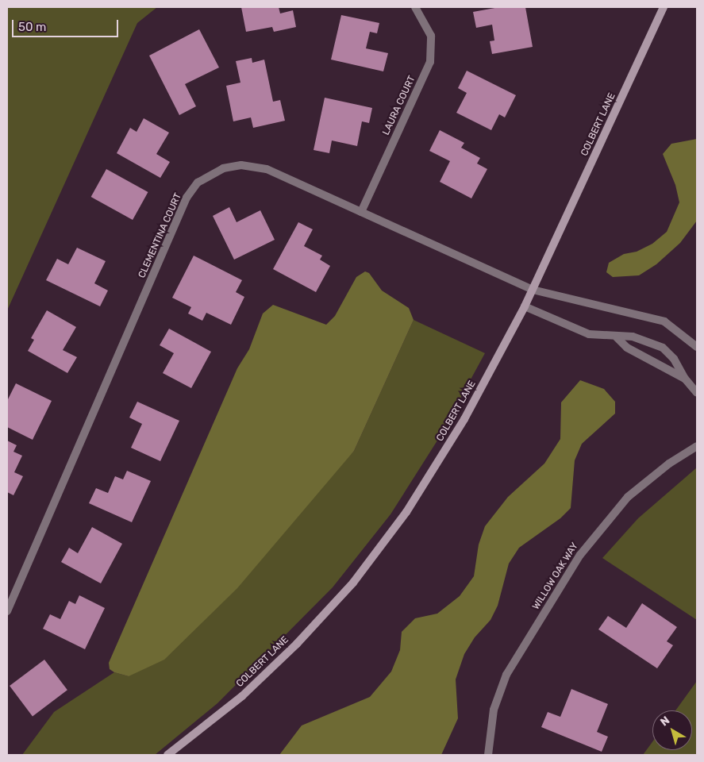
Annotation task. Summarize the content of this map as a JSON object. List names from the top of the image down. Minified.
{"streets":{"street":["LAURA COURT","COLBERT LANE","CLEMENTINA COURT","WILLOW OAK WAY"]},"crossings":[["LAURA COURT","CLEMENTINA COURT"],["COLBERT LANE","CLEMENTINA COURT"]],"scale_bar":"50 m","north":"top left"}
